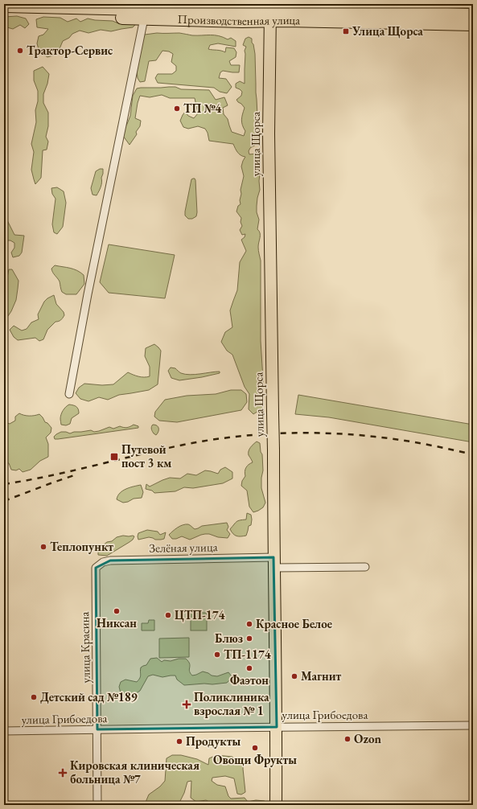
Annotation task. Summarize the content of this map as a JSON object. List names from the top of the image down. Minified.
{"streets":{"highway":["Производственная улица"],"main road":["улица Щорса"],"street":["Зелёная улица","улица Красина","улица Грибоедова"]},"crossings":[["Производственная улица","улица Щорса"],["улица Щорса","Зелёная улица"],["улица Щорса","улица Грибоедова"],["Зелёная улица","улица Красина"],["улица Красина","улица Грибоедова"]],"places":{"transit":["Улица Щорса","Путевой пост 3 км"],"other":["Трактор-Сервис","ТП №4","Теплопункт","Никсан","ЦТП-174","Красное Белое","Блюз","ТП-1174","Фаэтон","Магнит","Детский сад №189","Ozon","Продукты","Овощи Фрукты"],"health":["Поликлиника взрослая № 1","Кировская клиническая больница №7"]}}
